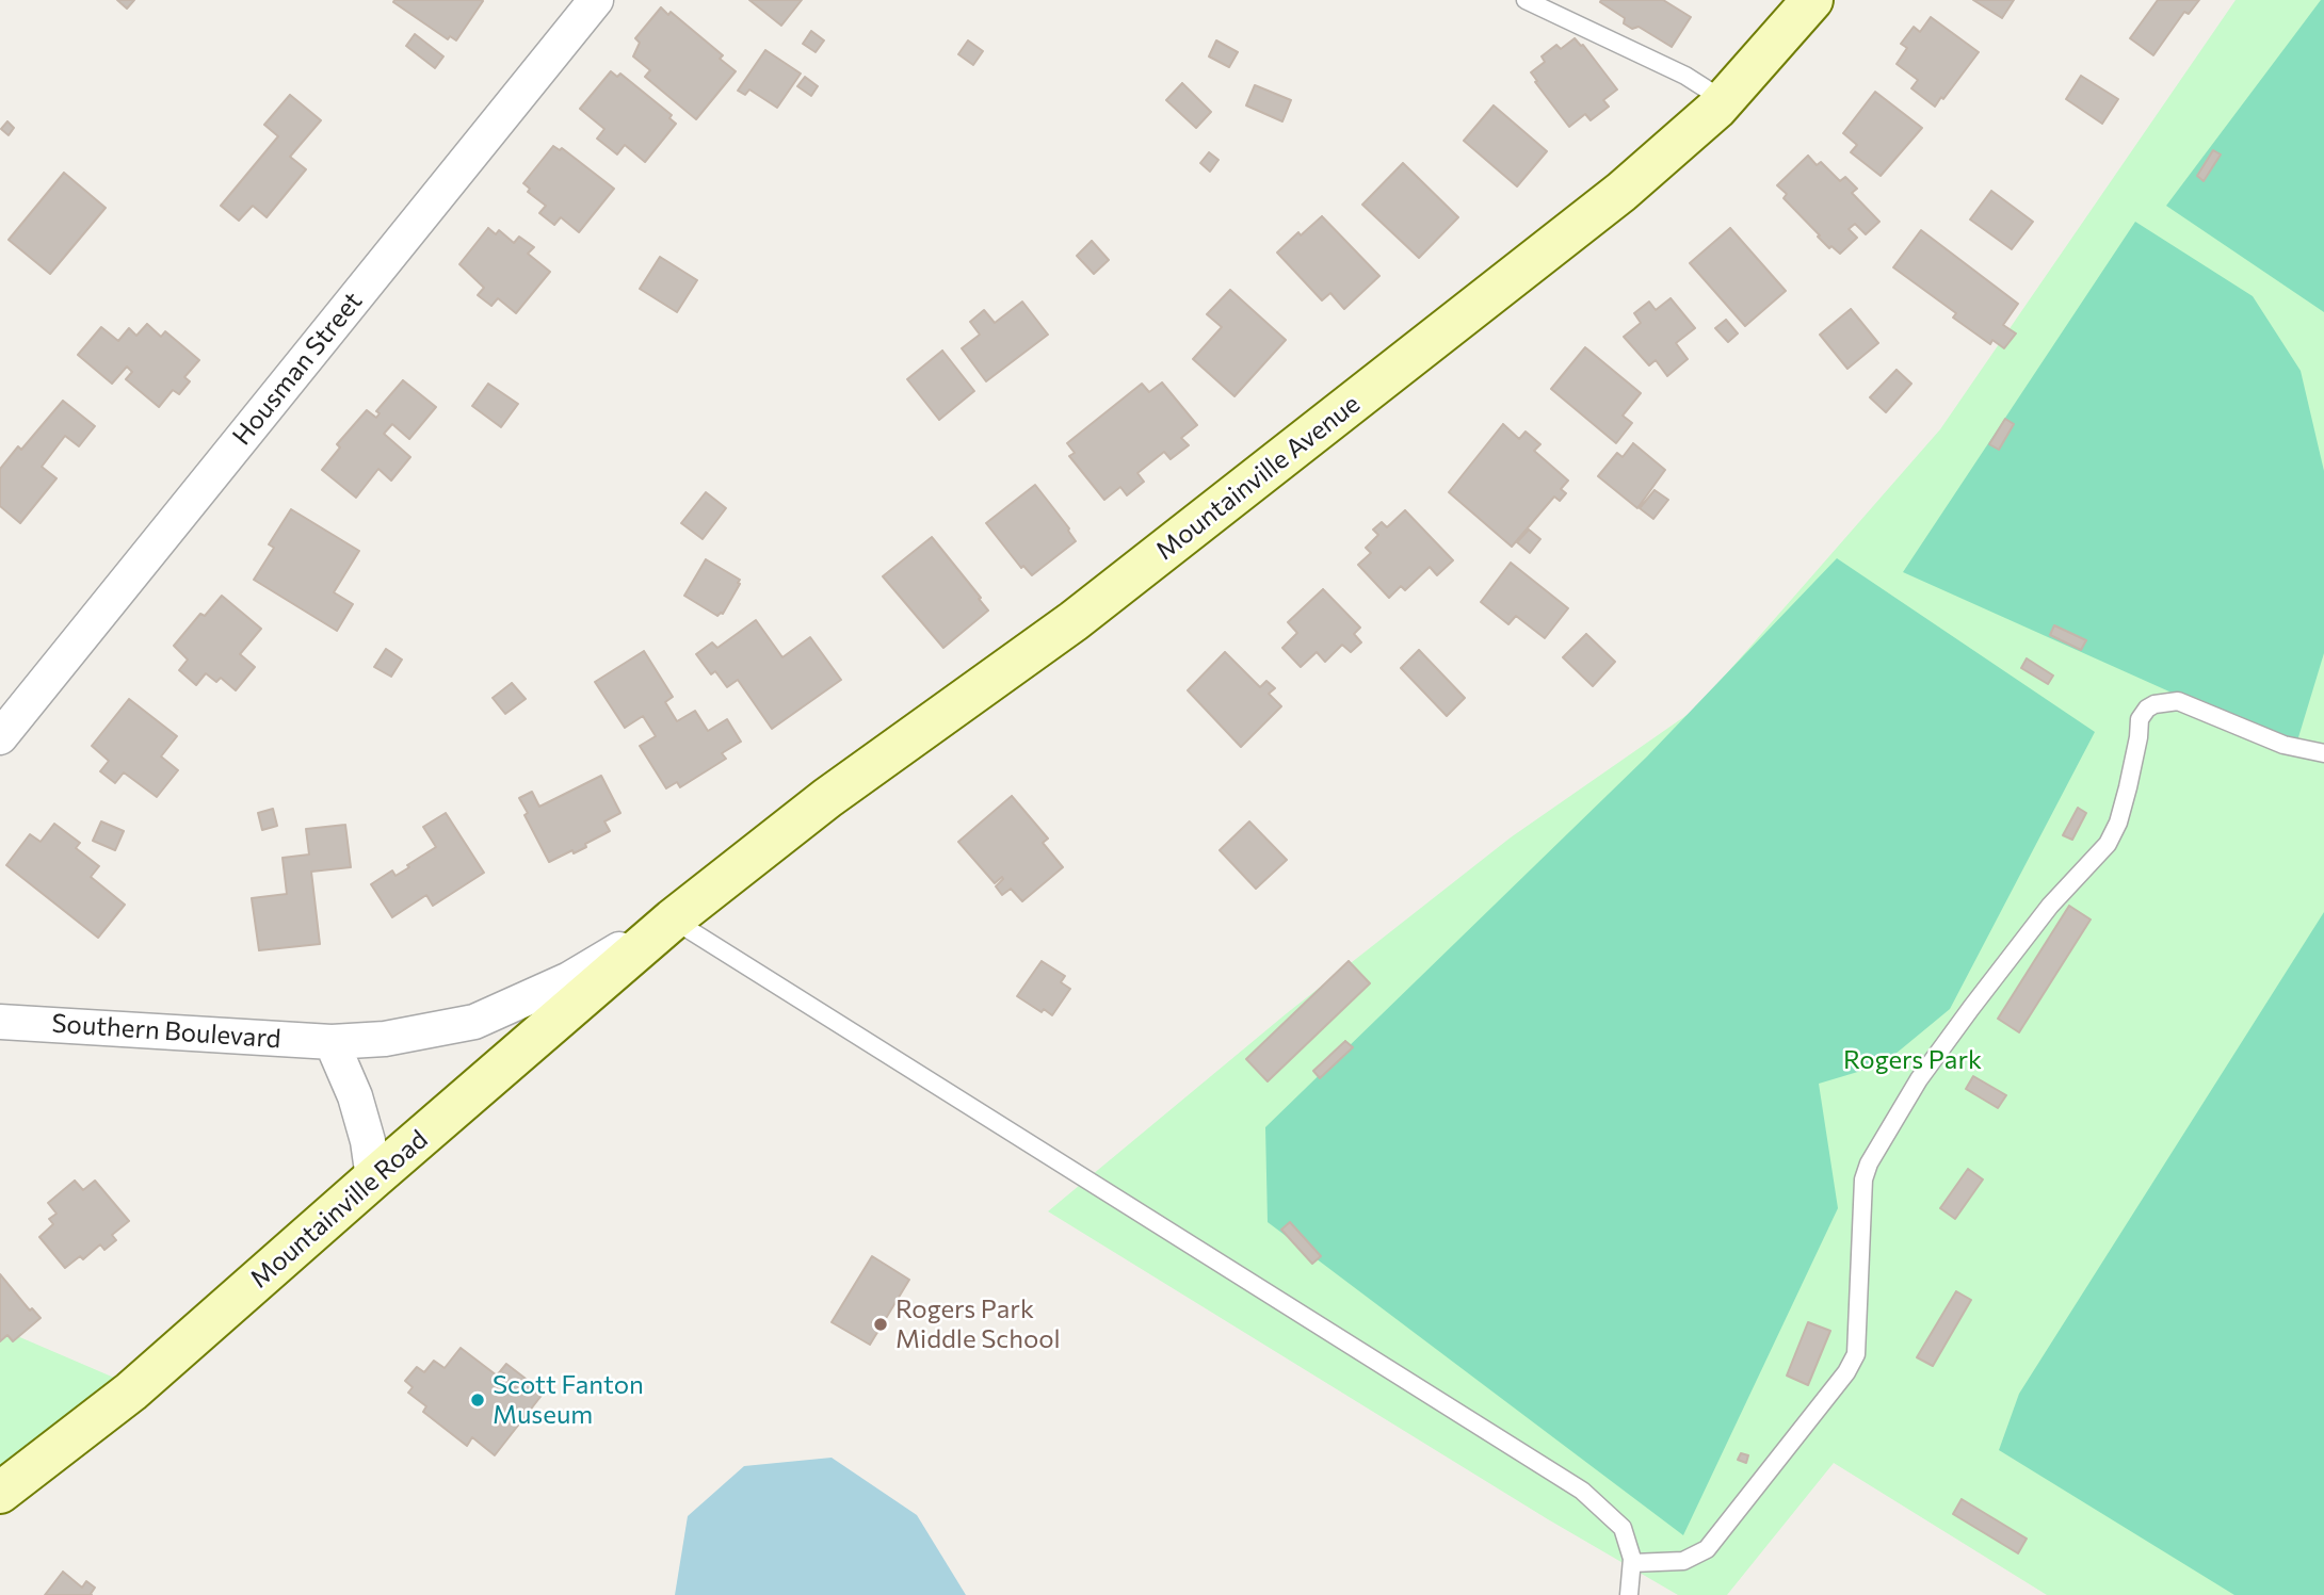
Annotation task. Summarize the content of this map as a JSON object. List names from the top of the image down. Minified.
{"streets":{"street":["Housman Street","Mountainville Avenue","Southern Boulevard","Mountainville Road"]},"crossings":[["Mountainville Avenue","Southern Boulevard"],["Mountainville Avenue","Mountainville Road"],["Southern Boulevard","Mountainville Road"]],"parks":["Rogers Park"],"places":["Rogers Park Middle School","Scott Fanton Museum"]}
